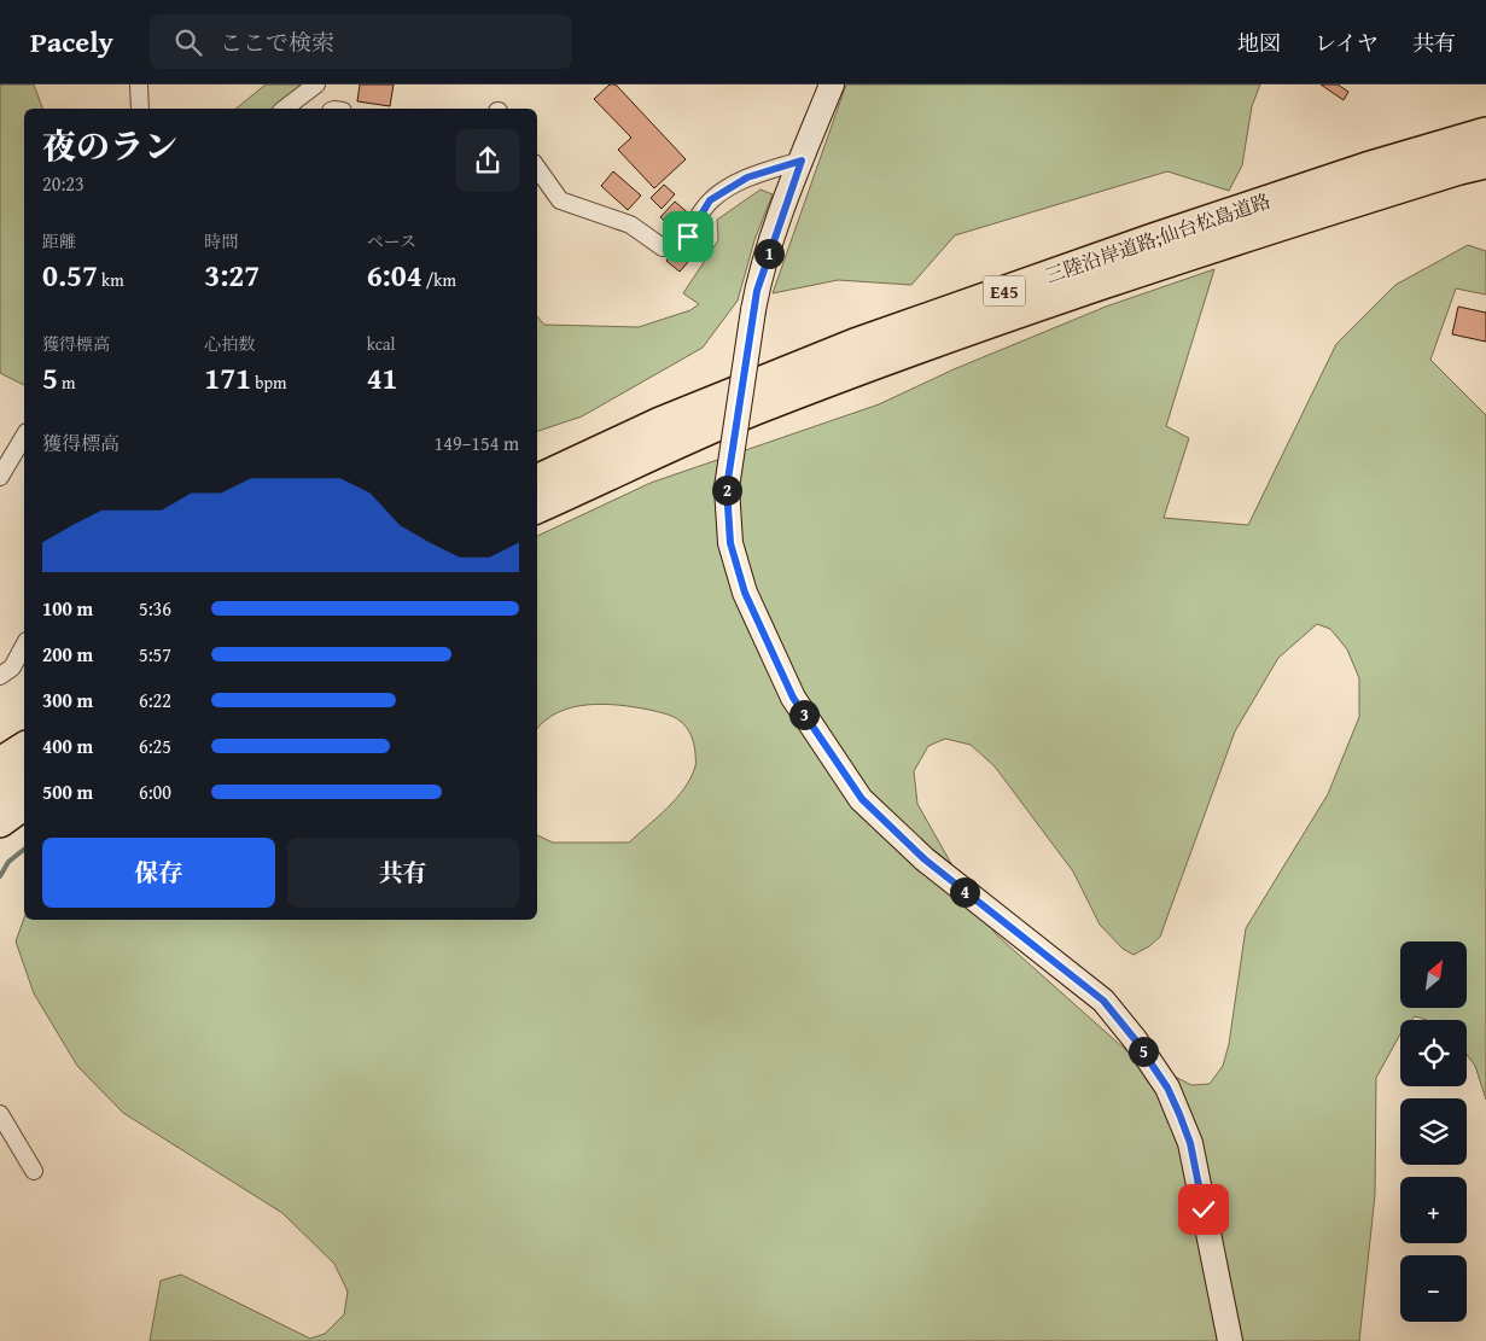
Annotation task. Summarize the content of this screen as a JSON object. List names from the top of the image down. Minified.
{"streets":{"highway":["三陸沿岸道路;仙台松島道路","E45"]},"north":"top right","page":{"header":"Pacely","search":"ここで検索","nav":["地図","レイヤ","共有"],"heading":["夜のラン","20:23"],"stats":[["距離","0.57 km"],["時間","3:27"],["ペース","6:04 /km"],["獲得標高","5 m"],["心拍数","171 bpm"],["kcal","41"]],"pins":["1","2","3","4","5"],"chart":["獲得標高","149–154 m"],"list":[{"name":"100 m","note":"5:36"},{"name":"200 m","note":"5:57"},{"name":"300 m","note":"6:22"},{"name":"400 m","note":"6:25"},{"name":"500 m","note":"6:00"}],"buttons":["保存","共有"],"map_buttons":["+","−"]}}
